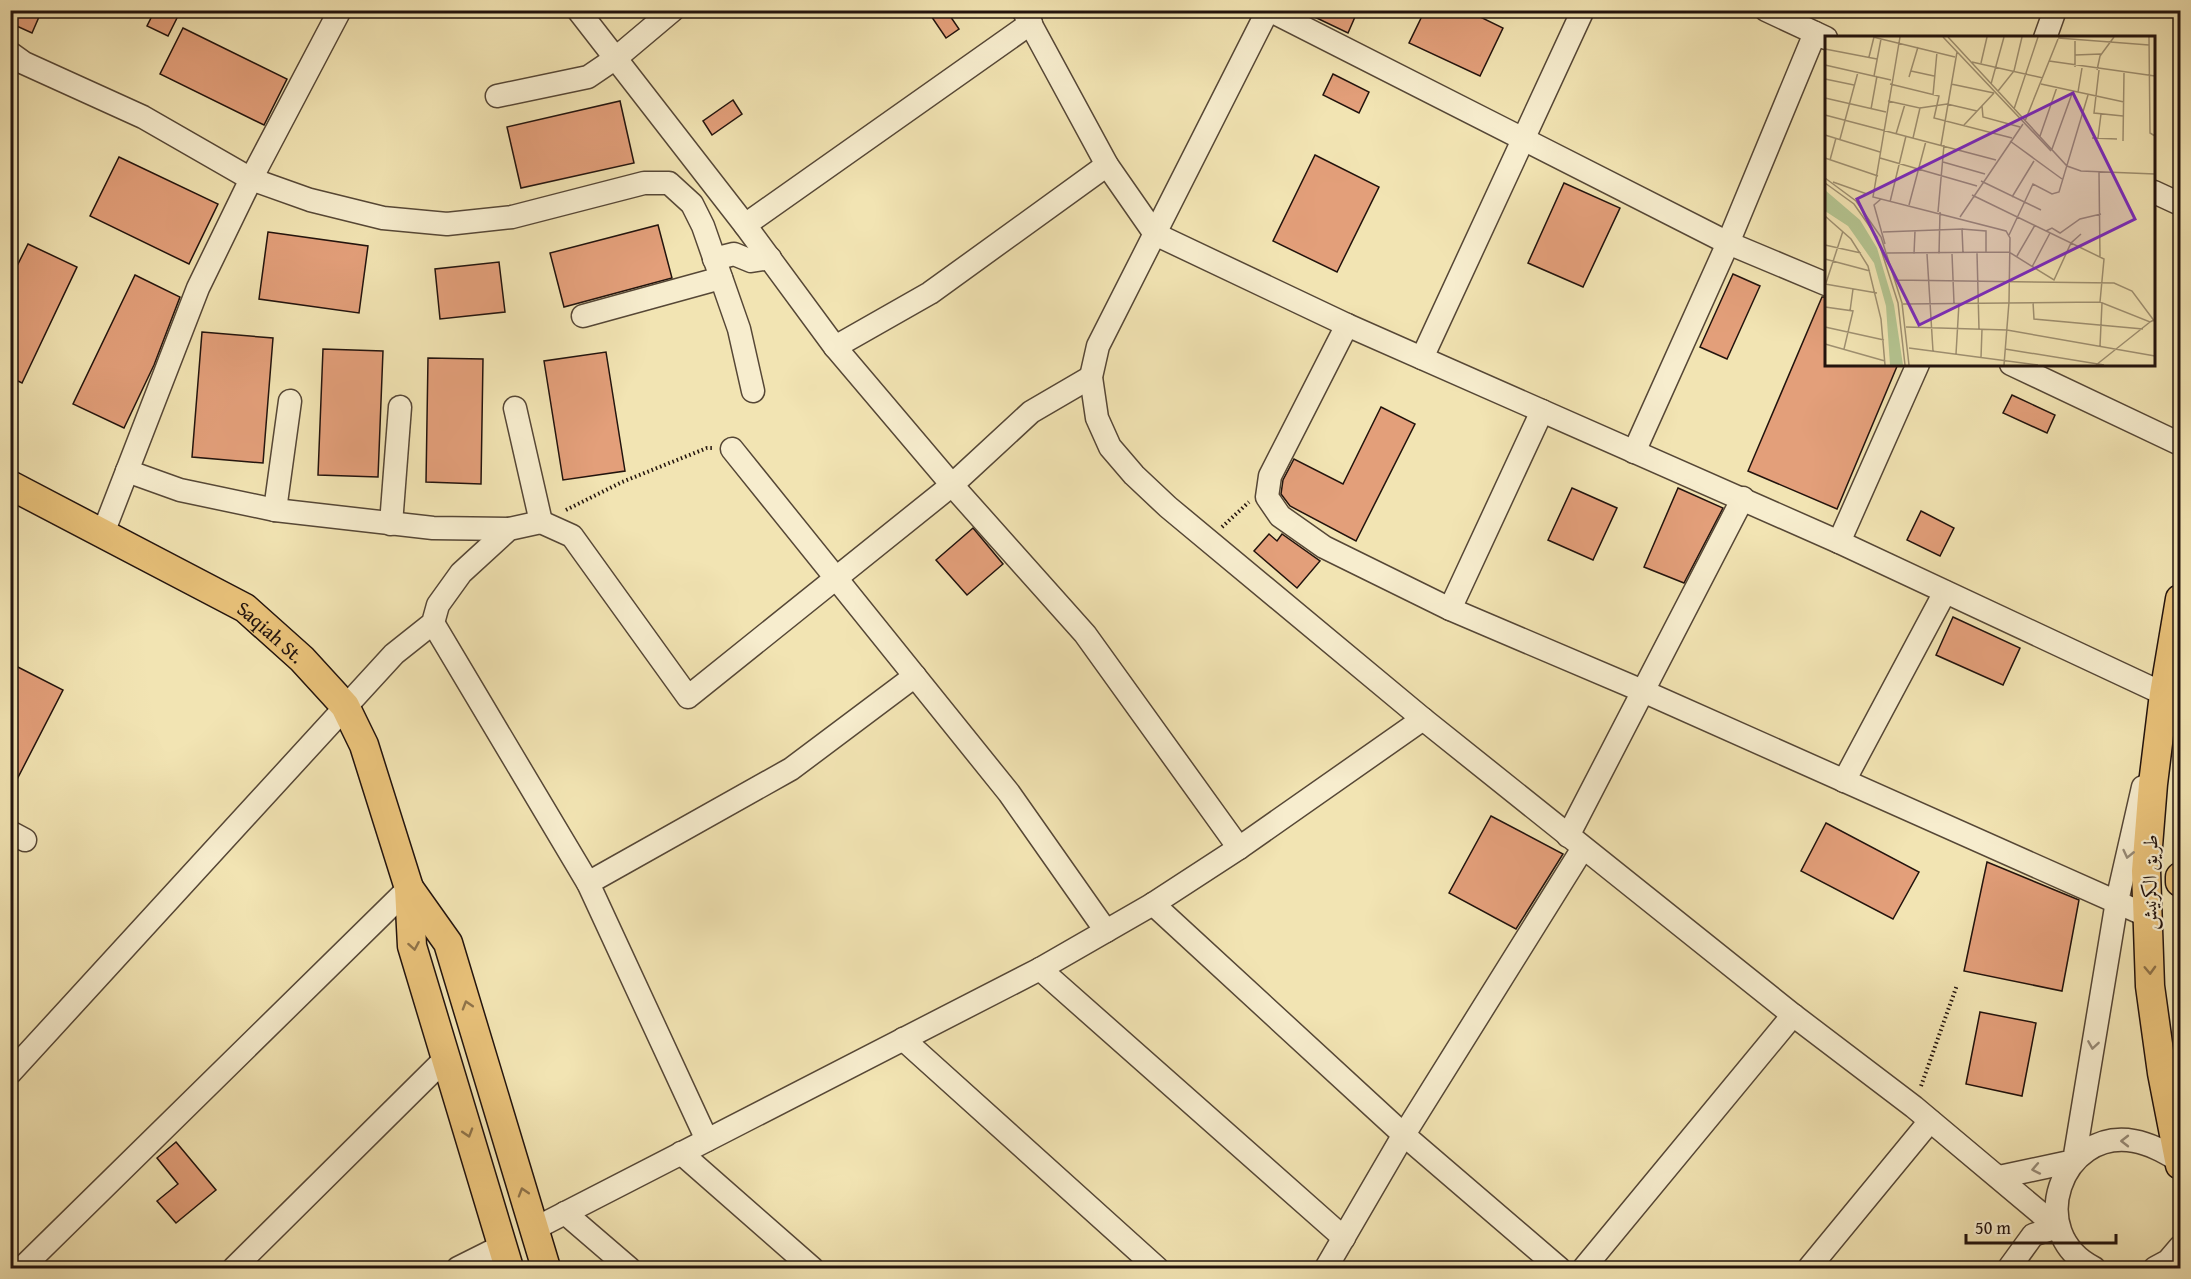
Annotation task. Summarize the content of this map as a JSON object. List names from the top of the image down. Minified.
{"streets":{"main road":["Saqiah St.","طريق الكرنيش"]},"one_way":["طريق الكرنيش"],"scale_bar":"50 m"}
